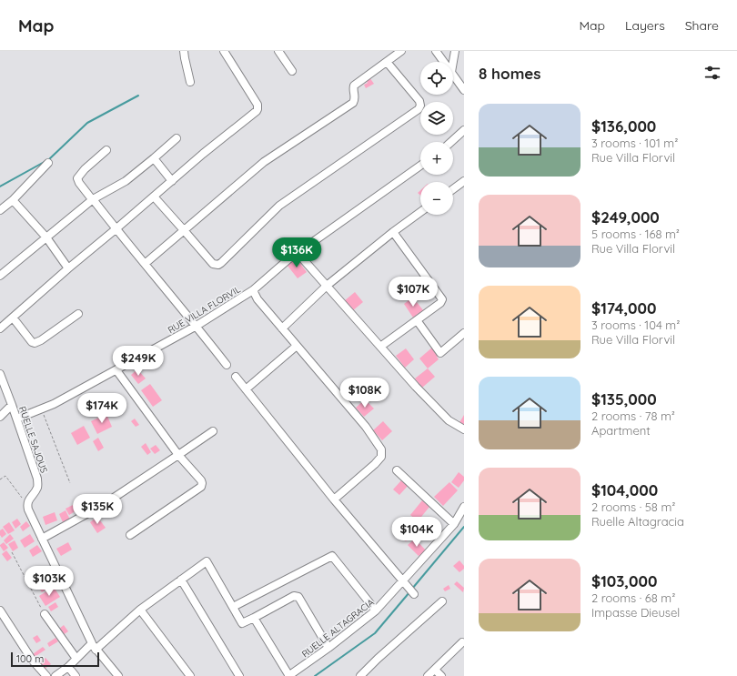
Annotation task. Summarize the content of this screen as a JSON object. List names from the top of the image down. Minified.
{"streets":{"street":["RUE VILLA FLORVIL","RUELLE SAJOUS","RUELLE ALTAGRACIA"]},"crossings":[["RUE VILLA FLORVIL","RUELLE SAJOUS"]],"scale_bar":"100 m","page":{"header":"Map","nav":["Map","Layers","Share"],"heading":"8 homes","map_buttons":["+","−"],"list":[{"name":"$136,000","note":"3 rooms · 101 m² · Rue Villa Florvil"},{"name":"$249,000","note":"5 rooms · 168 m² · Rue Villa Florvil"},{"name":"$174,000","note":"3 rooms · 104 m² · Rue Villa Florvil"},{"name":"$135,000","note":"2 rooms · 78 m² · Apartment"},{"name":"$104,000","note":"2 rooms · 58 m² · Ruelle Altagracia"},{"name":"$103,000","note":"2 rooms · 68 m² · Impasse Dieusel"}],"price":["$136K","$107K","$249K","$108K","$174K","$135K","$104K","$103K"],"scale":"100 m"}}
